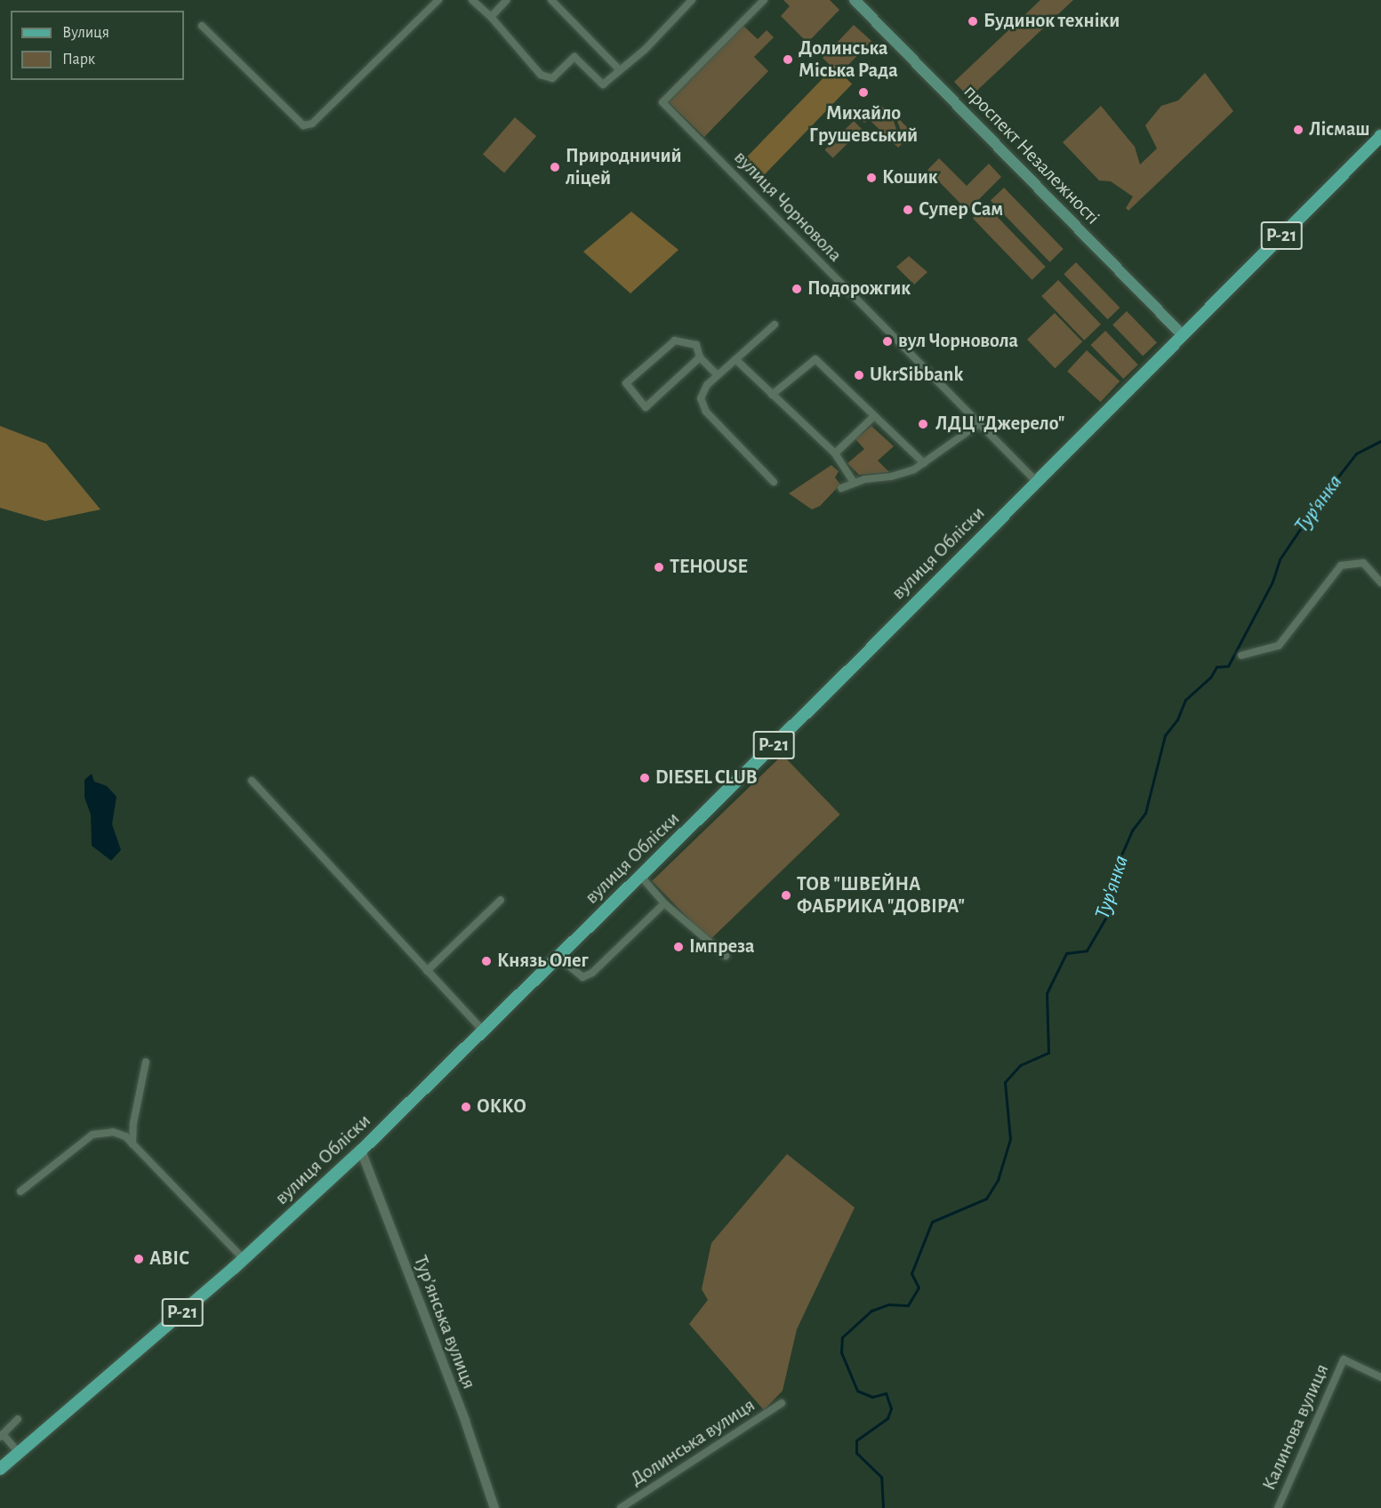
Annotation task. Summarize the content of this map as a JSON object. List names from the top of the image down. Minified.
{"streets":{"main road":["проспект Незалежності","Р-21","вулиця Обліски"],"street":["вулиця Чорновола","Турʼянська вулиця","Калинова вулиця","Долинська вулиця"]},"crossings":[["проспект Незалежності","вулиця Обліски"],["вулиця Чорновола","вулиця Обліски"],["вулиця Обліски","Турʼянська вулиця"]],"water":["Тур'янка"],"places":["Будинок техніки","Долинська Міська Рада","Михайло Грушевський","Лісмаш","Природничий ліцей","Кошик","Супер Сам","Подорожгик","вул Чорновола","UkrSibbank","ЛДЦ \"Джерело\"","TEHOUSE","DIESEL CLUB","ТОВ \"ШВЕЙНА ФАБРИКА \"ДОВІРА\"","Імпреза","Князь Олег","ОККО","АВІС"],"legend":["Вулиця","Парк"]}
